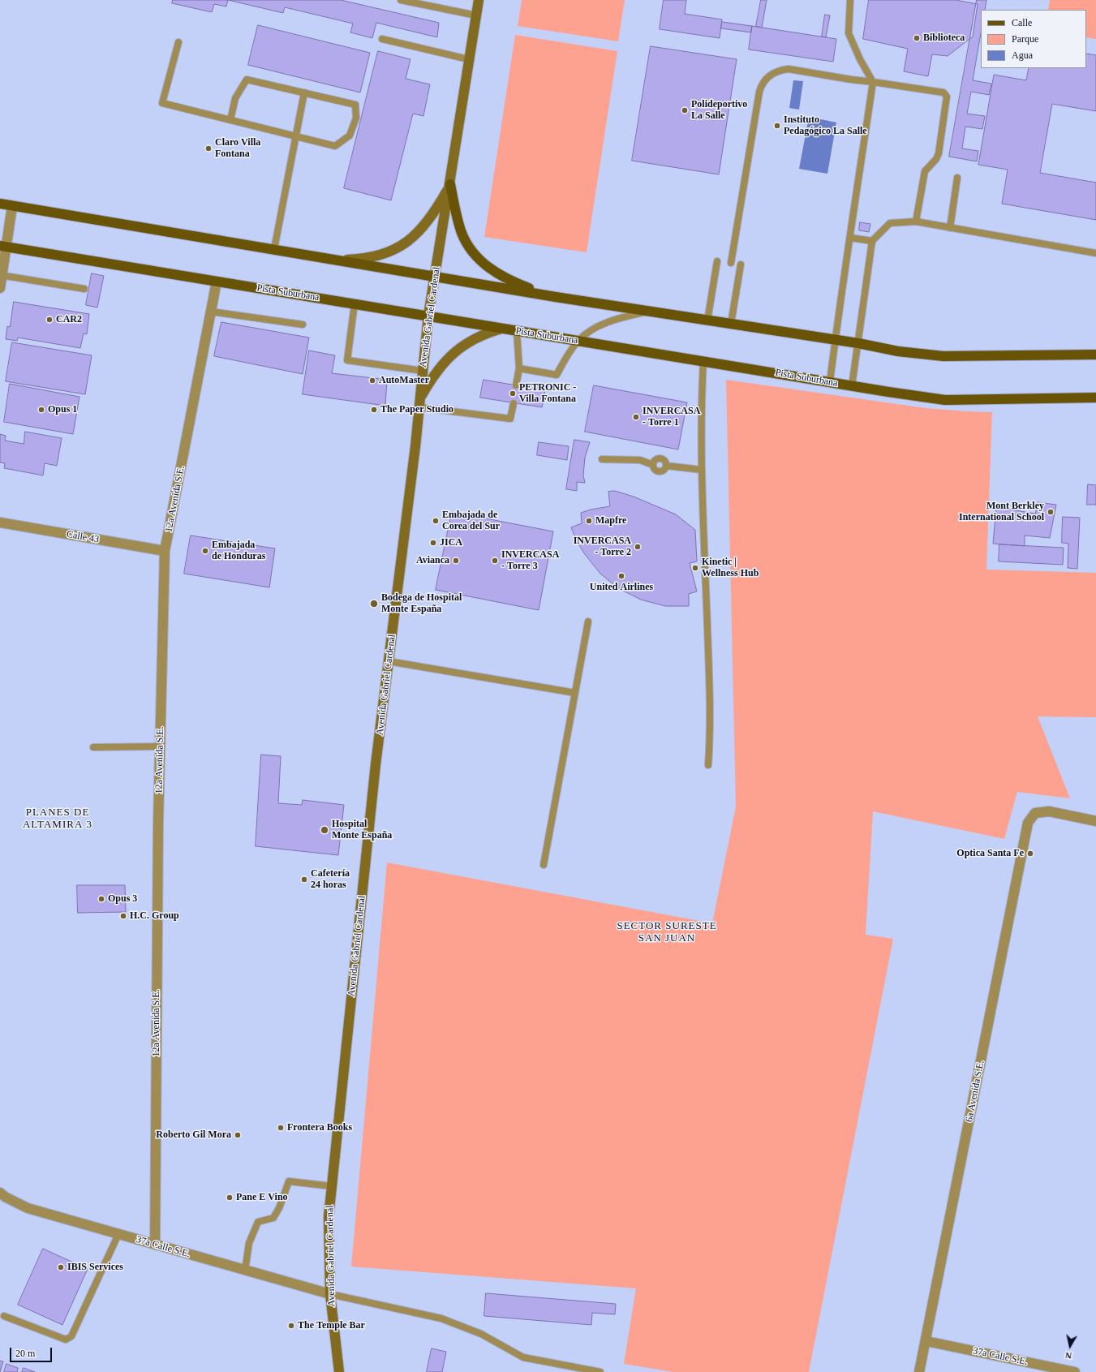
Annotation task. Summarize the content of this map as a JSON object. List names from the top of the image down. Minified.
{"streets":{"main road":["Pista Suburbana"],"street":["Avenida Gabriel Cardenal","12a Avenida S.E.","Calle 43","6a Avenida S.E.","37a Calle S.E."]},"crossings":[["Pista Suburbana","Avenida Gabriel Cardenal"],["Pista Suburbana","12a Avenida S.E."],["Avenida Gabriel Cardenal","37a Calle S.E."],["12a Avenida S.E.","Calle 43"],["12a Avenida S.E.","37a Calle S.E."],["6a Avenida S.E.","37a Calle S.E."]],"districts":["PLANES DE ALTAMIRA 3","SECTOR SURESTE SAN JUAN"],"places":["Biblioteca","Polideportivo La Salle","Instituto Pedagógico La Salle","Claro Villa Fontana","CAR2","AutoMaster","PETRONIC - Villa Fontana","Opus 1","The Paper Studio","INVERCASA - Torre 1","Mont Berkley International School","Embajada de Corea del Sur","Mapfre","JICA","INVERCASA - Torre 2","Embajada de Honduras","Avianca","INVERCASA - Torre 3","Kinetic | Wellness Hub","United Airlines","Bodega de Hospital Monte España","Hospital Monte España","Optica Santa Fe","Cafetería 24 horas","Opus 3","H.C. Group","Frontera Books","Roberto Gil Mora","Pane E Vino","IBIS Services","The Temple Bar"],"legend":["Calle","Parque","Agua"],"scale_bar":"20 m","north":"bottom"}
